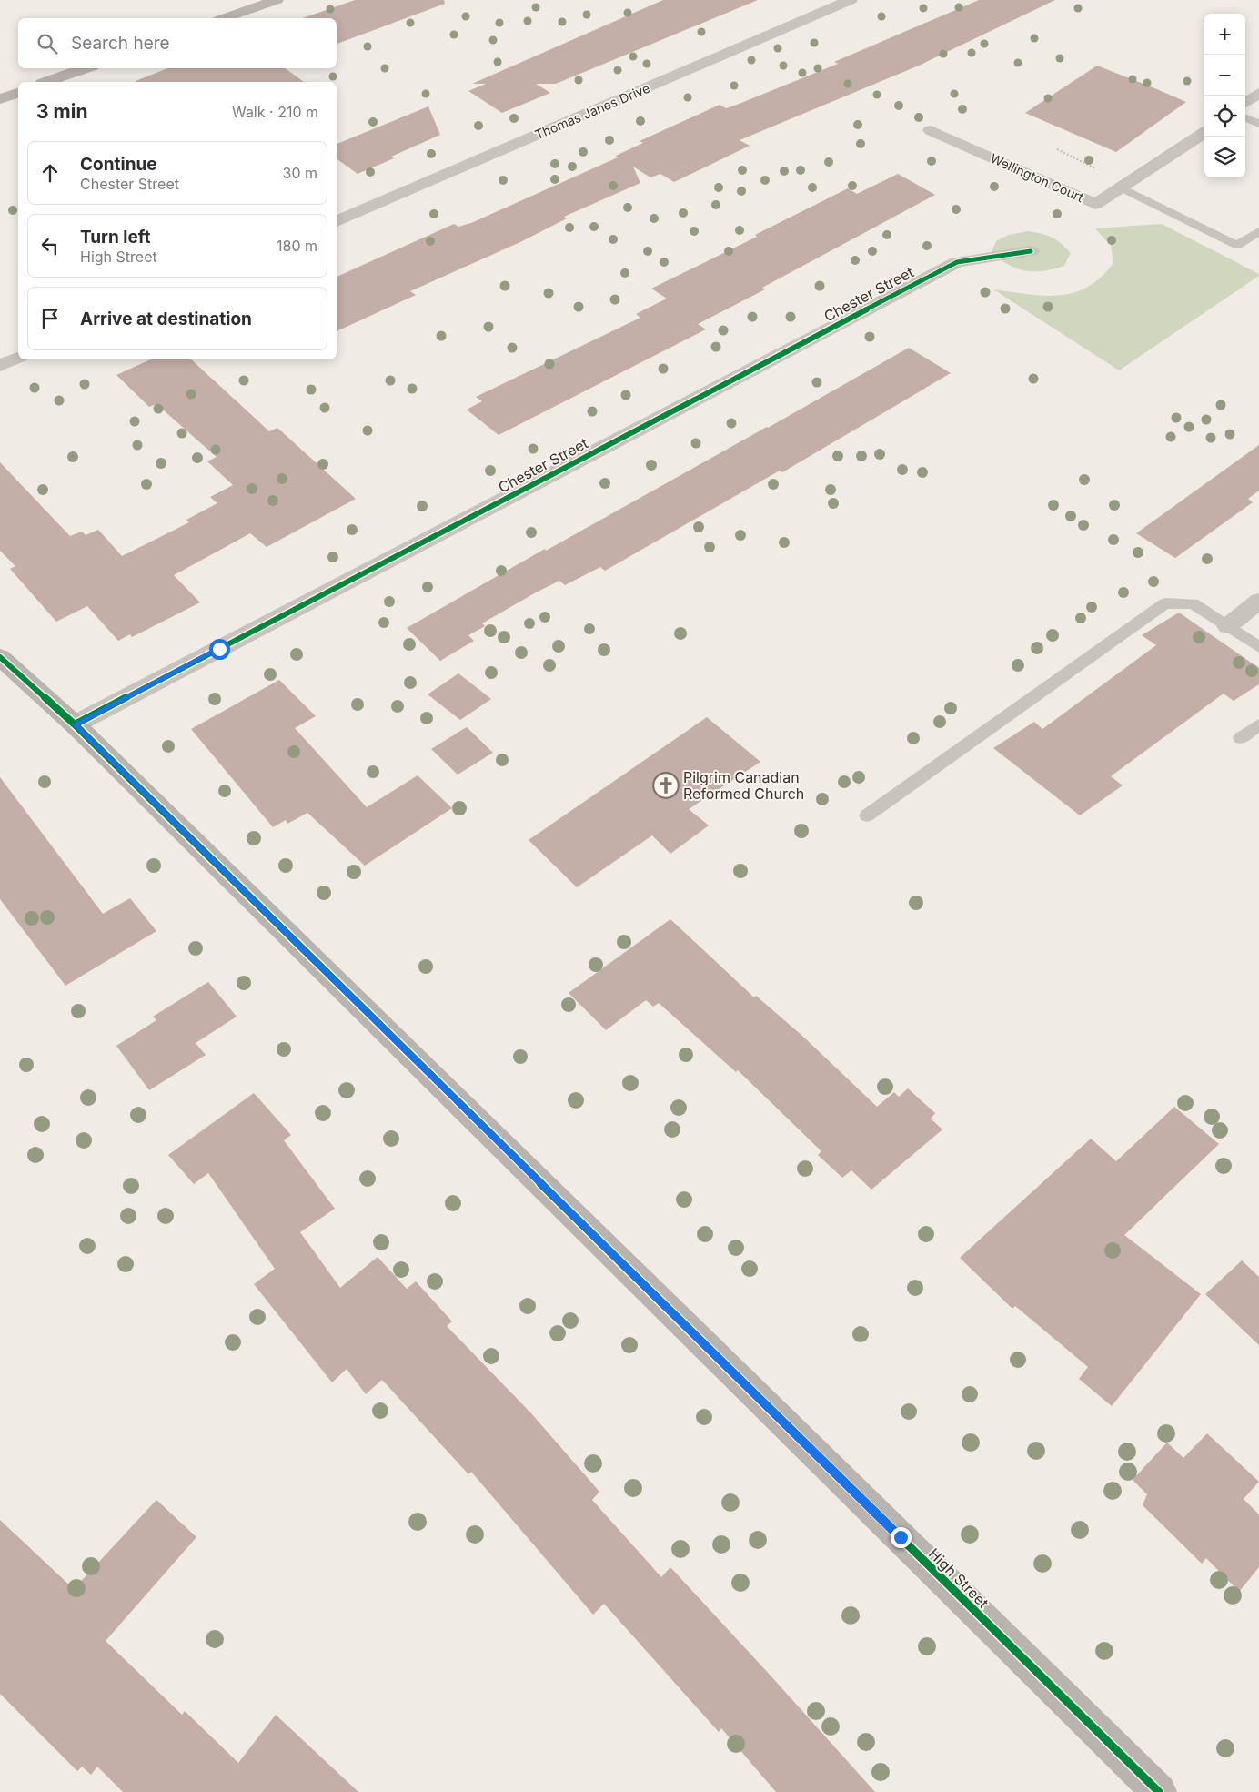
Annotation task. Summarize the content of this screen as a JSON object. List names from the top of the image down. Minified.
{"streets":{"street":["Thomas Janes Drive","Wellington Court","Chester Street","High Street"]},"crossings":[["Chester Street","High Street"]],"places":{"church":["Pilgrim Canadian Reformed Church"]},"page":{"map_buttons":["+","−"],"search":"Search here","heading":["3 min","Walk · 210 m"],"list":[["Continue","Chester Street","30 m"],["Turn left","High Street","180 m"],"Arrive at destination"]}}
